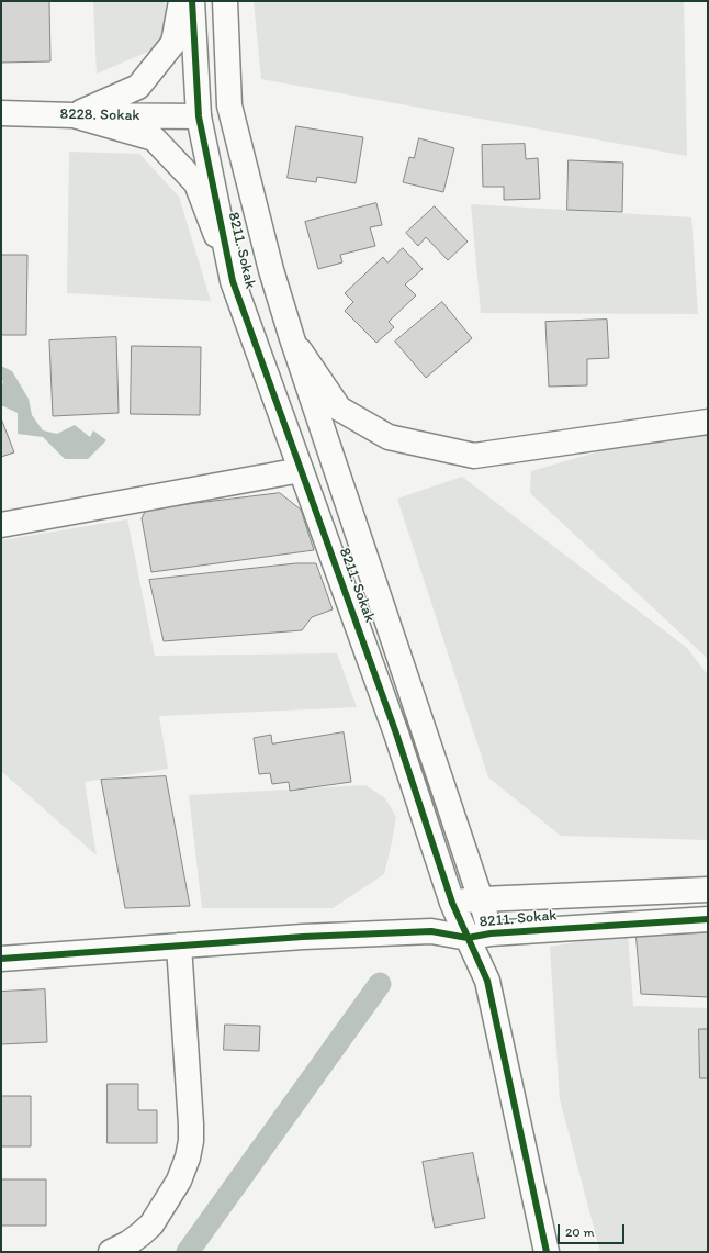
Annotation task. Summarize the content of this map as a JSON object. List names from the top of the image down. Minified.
{"streets":{"street":["8228. Sokak","8211. Sokak"]},"crossings":[["8228. Sokak","8211. Sokak"]],"scale_bar":"20 m"}
